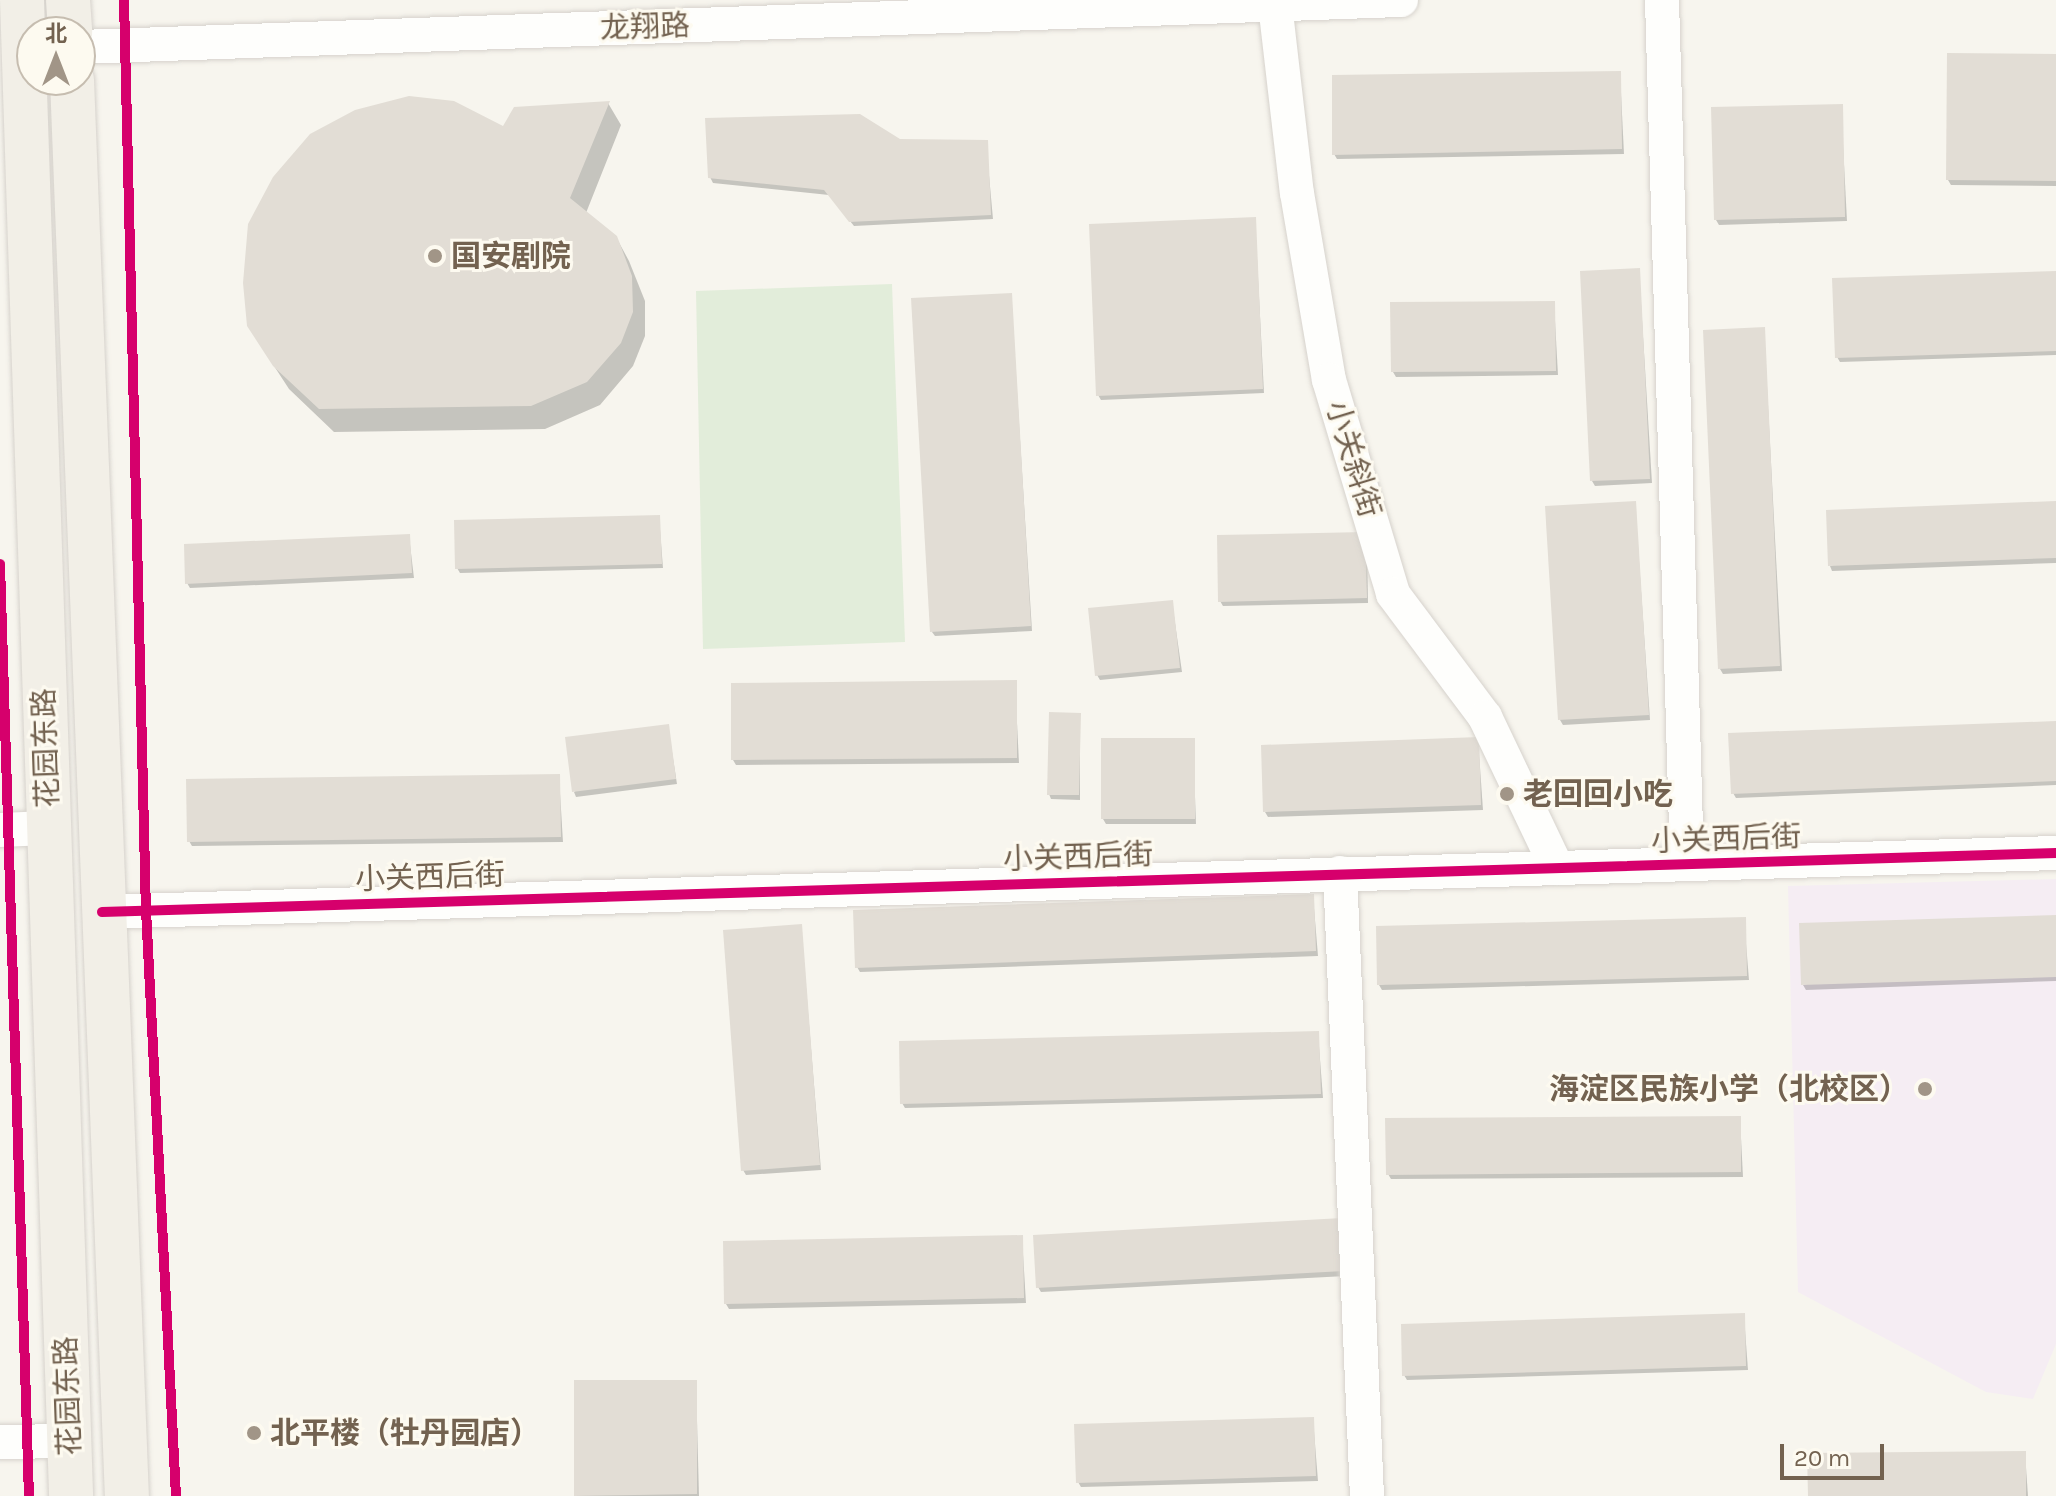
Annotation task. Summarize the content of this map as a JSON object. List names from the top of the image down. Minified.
{"streets":{"main road":["花园东路"],"street":["龙翔路","小关斜街","小关西后街"]},"crossings":[["龙翔路","小关斜街"],["小关斜街","小关西后街"],["花园东路","小关西后街"]],"places":["国安剧院","老回回小吃","海淀区民族小学（北校区）","北平楼（牡丹园店）"],"scale_bar":"20 m","north":"top"}
